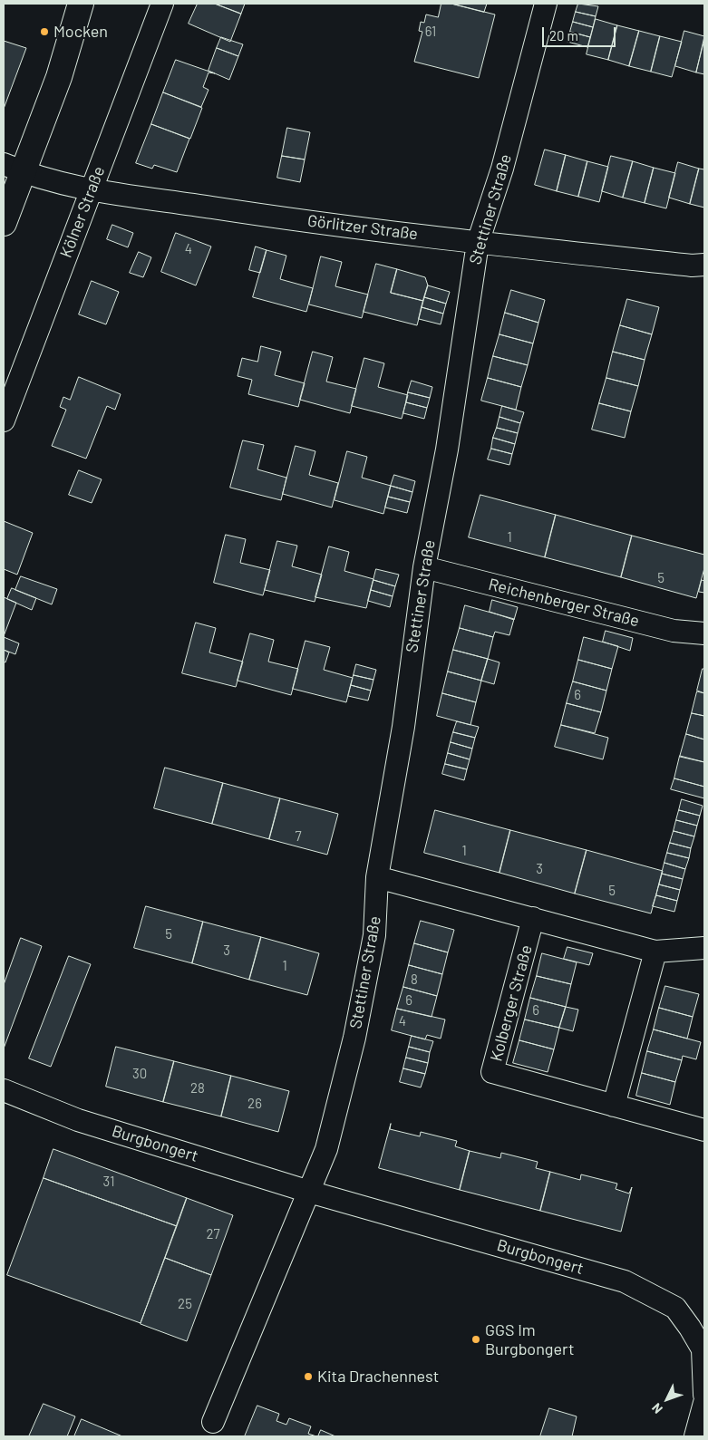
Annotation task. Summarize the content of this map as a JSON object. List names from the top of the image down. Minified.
{"streets":{"street":["Stettiner Straße","Kölner Straße","Görlitzer Straße","Reichenberger Straße","Kolberger Straße","Burgbongert"]},"crossings":[["Stettiner Straße","Görlitzer Straße"],["Stettiner Straße","Reichenberger Straße"],["Stettiner Straße","Burgbongert"],["Kölner Straße","Görlitzer Straße"]],"places":["Mocken","GGS Im Burgbongert","Kita Drachennest"],"house_numbers":["61","4","1","5","6","7","1","3","5","5","3","1","8","6","6","4","30","28","26","31","27","25"],"scale_bar":"20 m","north":"bottom left"}
